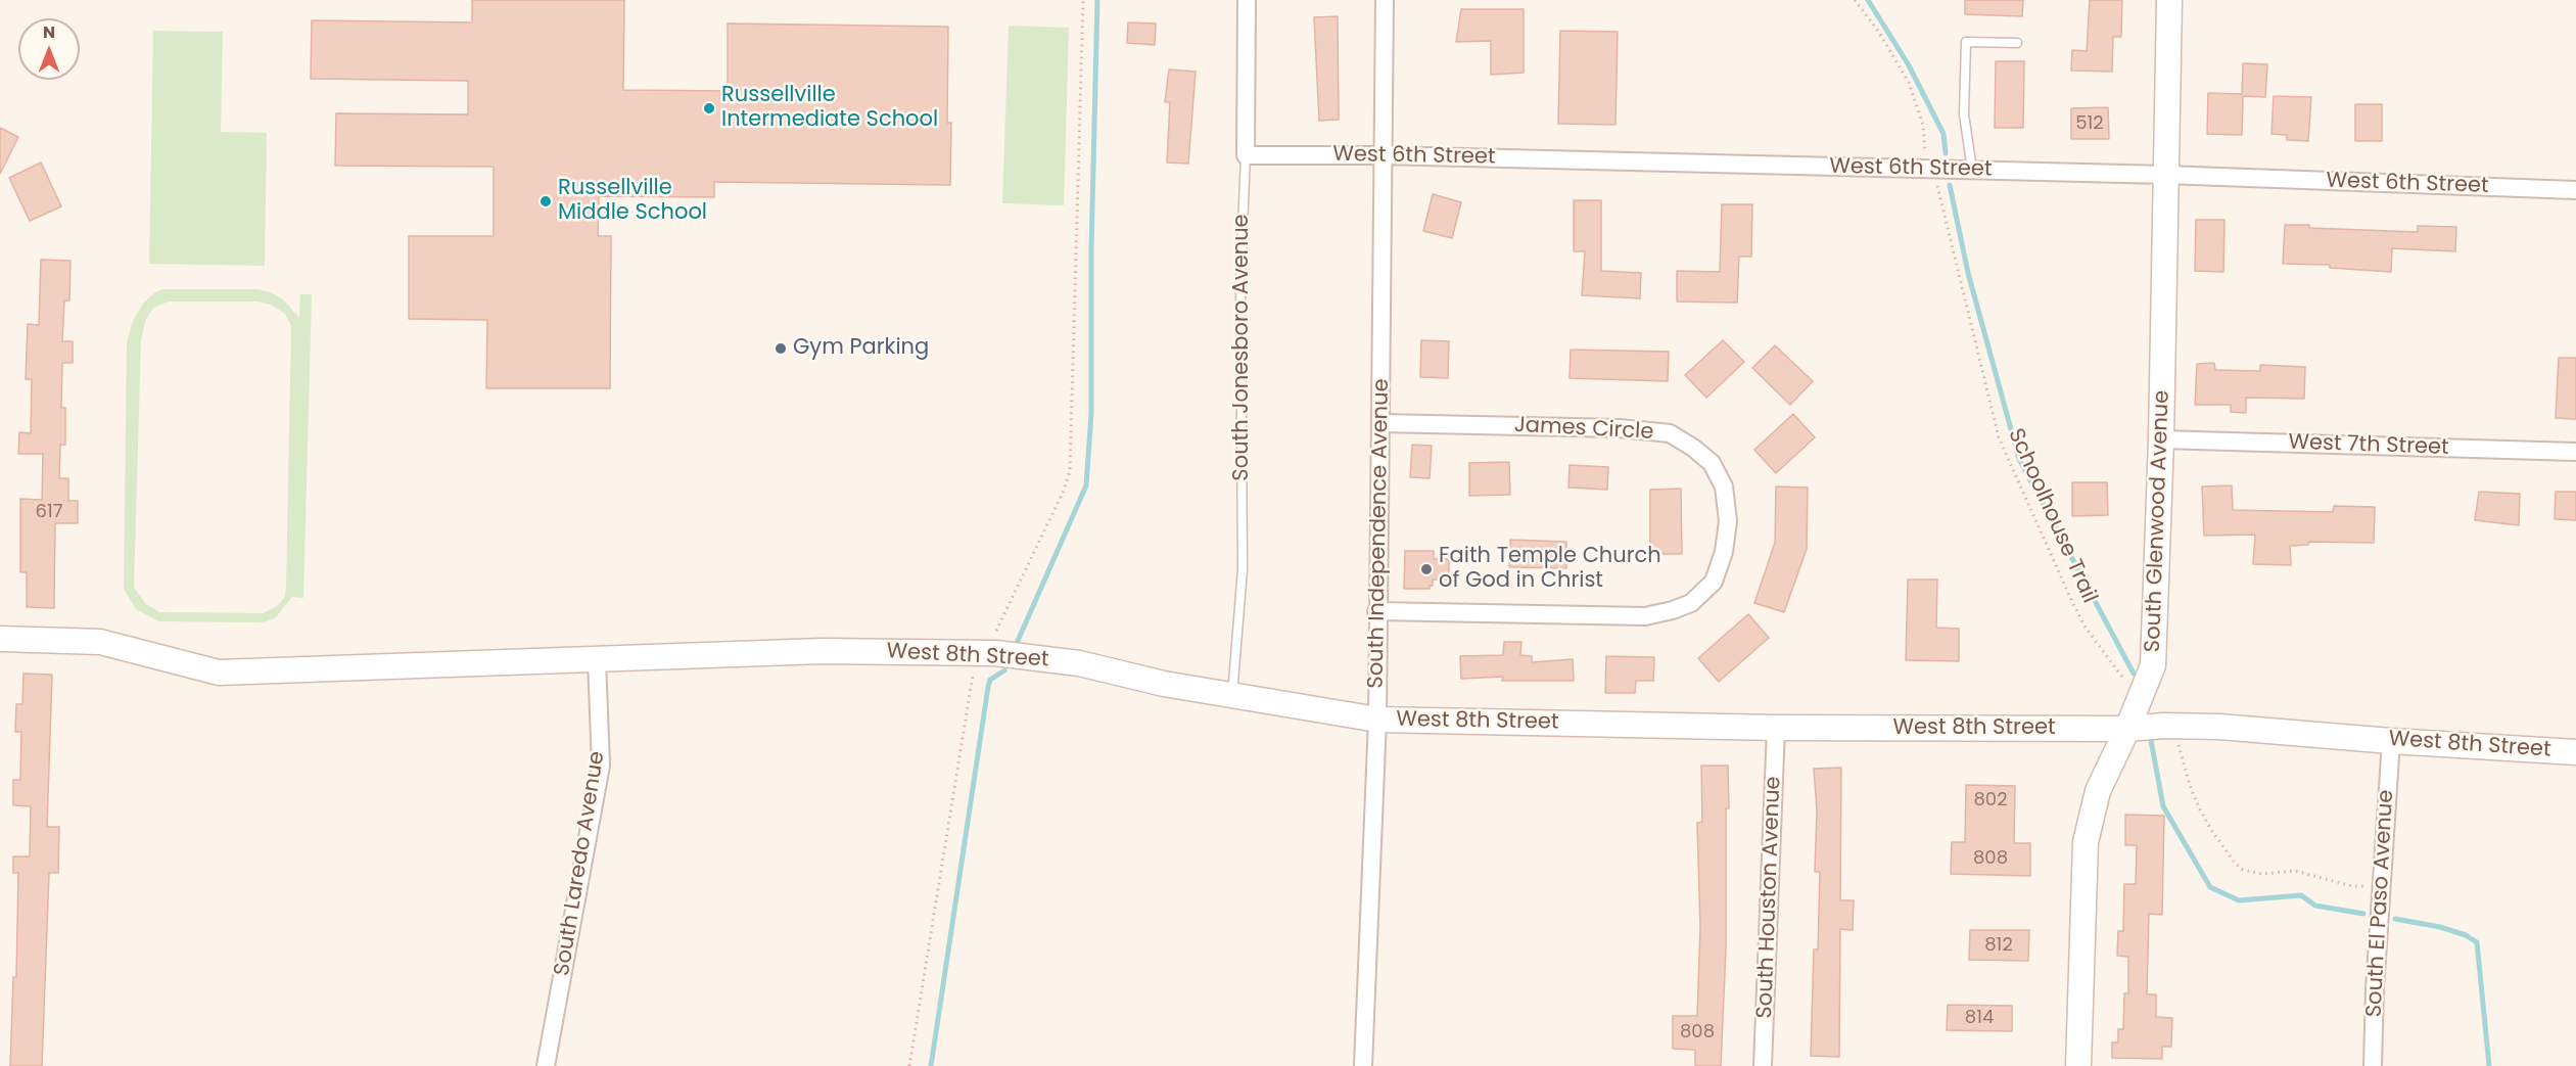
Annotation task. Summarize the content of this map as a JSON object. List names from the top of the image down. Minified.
{"streets":{"street":["West 6th Street","South Jonesboro Avenue","James Circle","West 7th Street","South Glenwood Avenue","South Independence Avenue","West 8th Street","South Laredo Avenue","South Houston Avenue","South El Paso Avenue"],"path":["Schoolhouse Trail"]},"crossings":[["West 6th Street","South Jonesboro Avenue"],["West 6th Street","Schoolhouse Trail"],["West 6th Street","South Glenwood Avenue"],["West 6th Street","South Independence Avenue"],["South Jonesboro Avenue","West 8th Street"],["James Circle","South Independence Avenue"],["West 7th Street","South Glenwood Avenue"],["Schoolhouse Trail","South Glenwood Avenue"],["South Glenwood Avenue","West 8th Street"],["South Independence Avenue","West 8th Street"],["West 8th Street","South Laredo Avenue"],["West 8th Street","South Houston Avenue"],["West 8th Street","South El Paso Avenue"]],"places":["Russellville Intermediate School","Russellville Middle School","Gym Parking","Faith Temple Church of God in Christ"],"house_numbers":["512","617","802","808","812","814","808"],"north":"top"}
